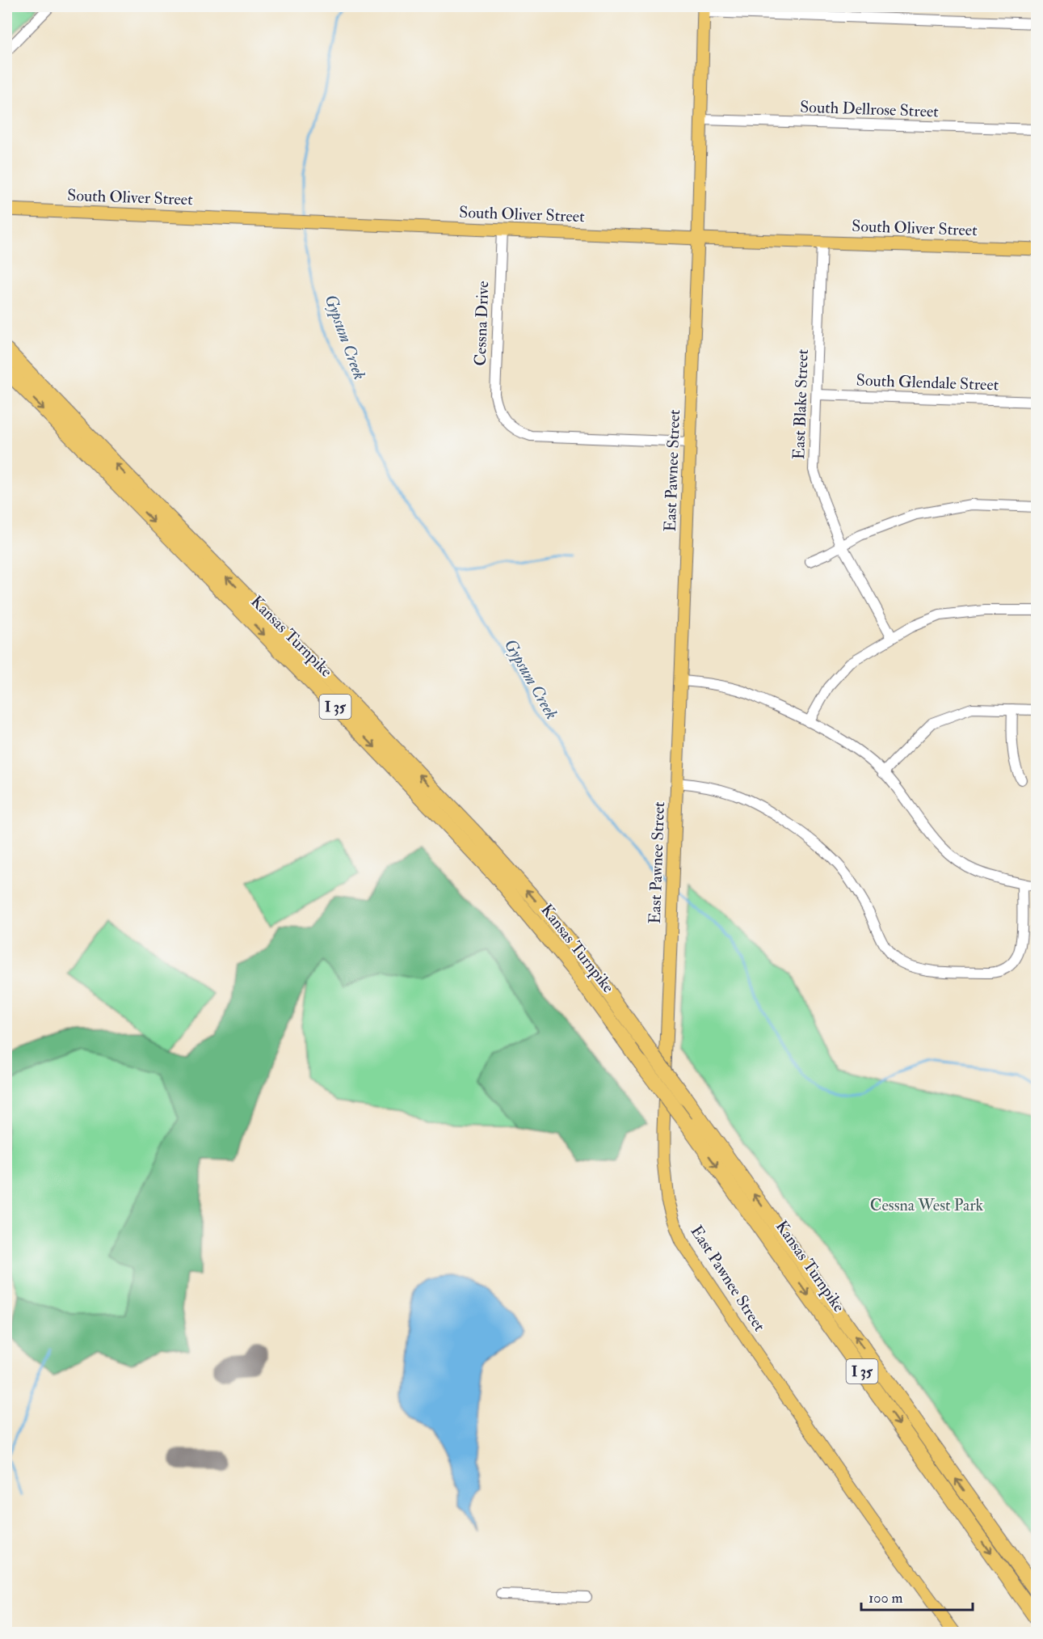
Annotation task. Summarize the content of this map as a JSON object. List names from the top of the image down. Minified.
{"streets":{"highway":["Kansas Turnpike","I 35"],"main road":["South Oliver Street","East Pawnee Street"],"street":["South Dellrose Street","Cessna Drive","South Glendale Street","East Blake Street"]},"crossings":[["South Dellrose Street","East Pawnee Street"],["South Oliver Street","Cessna Drive"],["South Oliver Street","East Blake Street"],["South Oliver Street","East Pawnee Street"],["Cessna Drive","East Pawnee Street"],["South Glendale Street","East Blake Street"]],"water":["Gypsum Creek"],"parks":["Cessna West Park"],"scale_bar":"100 m"}
